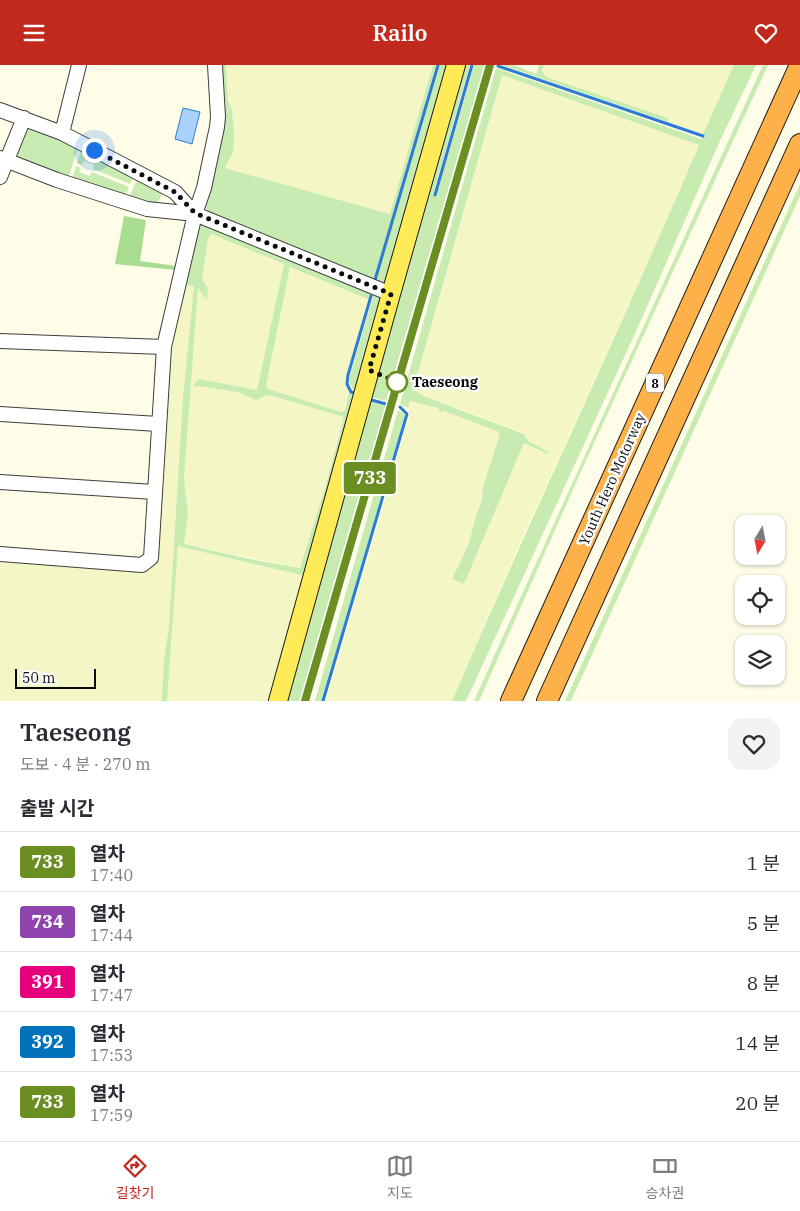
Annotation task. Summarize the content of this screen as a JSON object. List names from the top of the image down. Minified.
{"streets":{"highway":["8","Youth Hero Motorway"]},"places":["Taeseong"],"scale_bar":"50 m","north":"bottom","page":{"header":"Railo","on_map":"733","scale":"50 m","heading":[["Taeseong","도보 · 4 분 · 270 m"],"출발 시간"],"list":[{"mark":"733","name":"열차","note":"17:40","value":"1 분"},{"mark":"734","name":"열차","note":"17:44","value":"5 분"},{"mark":"391","name":"열차","note":"17:47","value":"8 분"},{"mark":"392","name":"열차","note":"17:53","value":"14 분"},{"mark":"733","name":"열차","note":"17:59","value":"20 분"}],"tabs":["길찾기","지도","승차권"]}}
